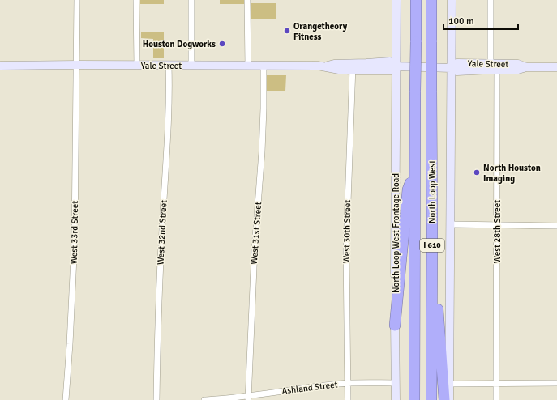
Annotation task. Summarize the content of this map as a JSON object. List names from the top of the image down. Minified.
{"streets":{"highway":["North Loop West","I 610"],"main road":["Yale Street","North Loop West Frontage Road"],"street":["West 30th Street","West 28th Street","West 33rd Street","West 32nd Street","West 31st Street","Ashland Street"]},"crossings":[["Yale Street","West 30th Street"],["Yale Street","West 28th Street"],["Yale Street","West 33rd Street"],["Yale Street","West 32nd Street"],["Yale Street","West 31st Street"],["Yale Street","North Loop West Frontage Road"],["West 30th Street","Ashland Street"],["West 31st Street","Ashland Street"],["North Loop West Frontage Road","Ashland Street"]],"places":["Orangetheory Fitness","Houston Dogworks","North Houston Imaging"],"scale_bar":"100 m"}
